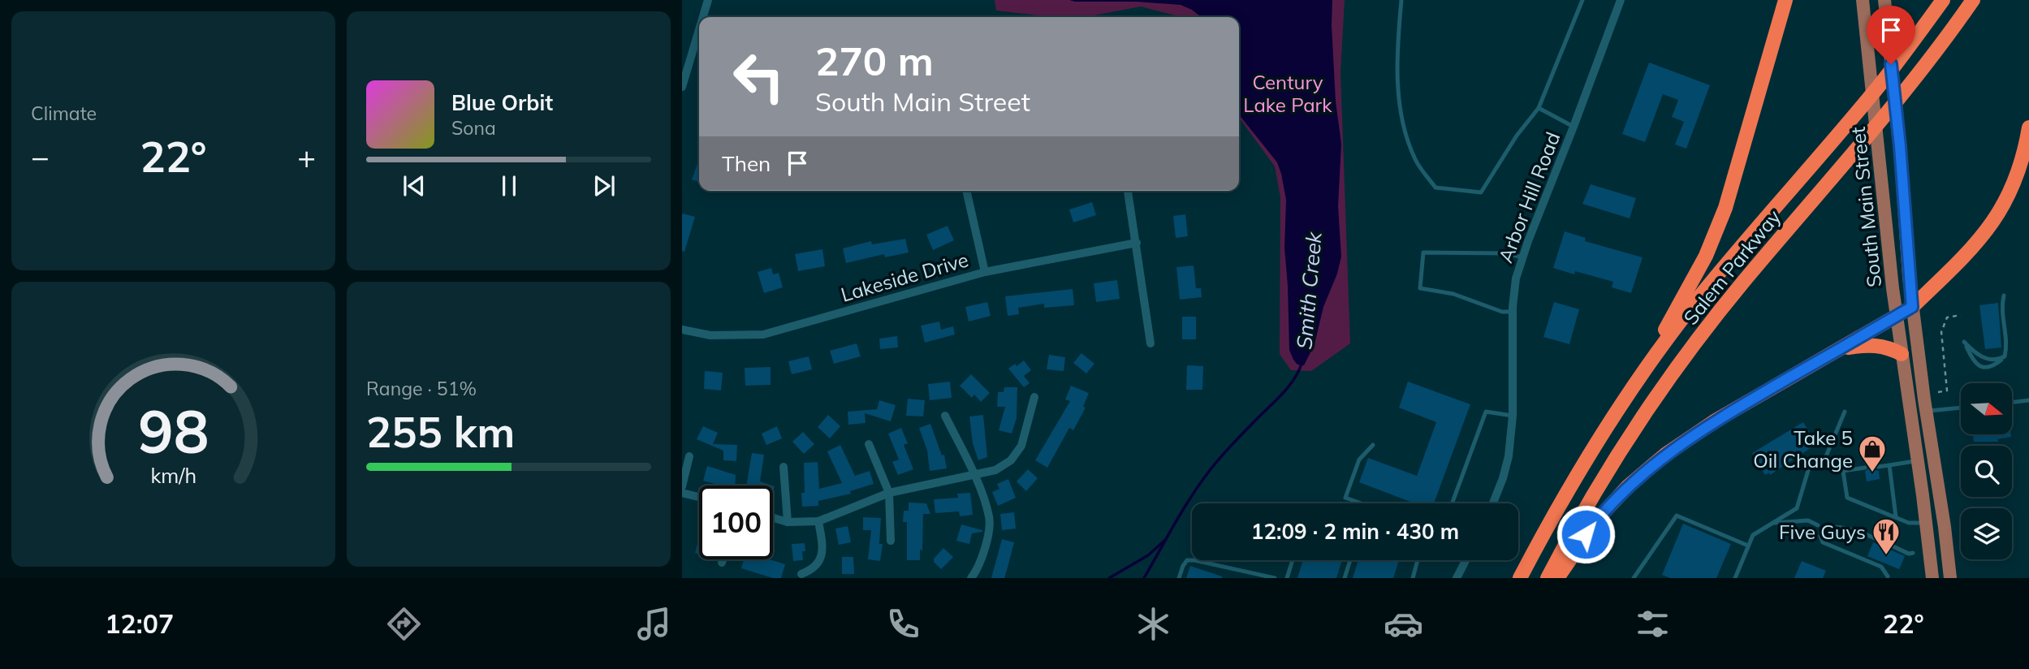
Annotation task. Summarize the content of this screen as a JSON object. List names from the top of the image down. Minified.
{"streets":{"highway":["Salem Parkway"],"main road":["South Main Street"],"street":["Arbor Hill Road","Lakeside Drive"]},"water":["Smith Creek"],"parks":["Century Lake Park"],"places":{"shop":["Take 5 Oil Change"],"restaurant":["Five Guys"]},"north":"right","page":{"tile":["Climate",["Range · 51%","255 km"]],"turn":["270 m","South Main Street"],"song":["Blue Orbit","Sona"],"heat":["−","22°","+"],"then":"Then","limit":"100","trip":"12:09 · 2 min · 430 m","tabs":["12:07","22°"],"gauge":["98","km/h"]}}
